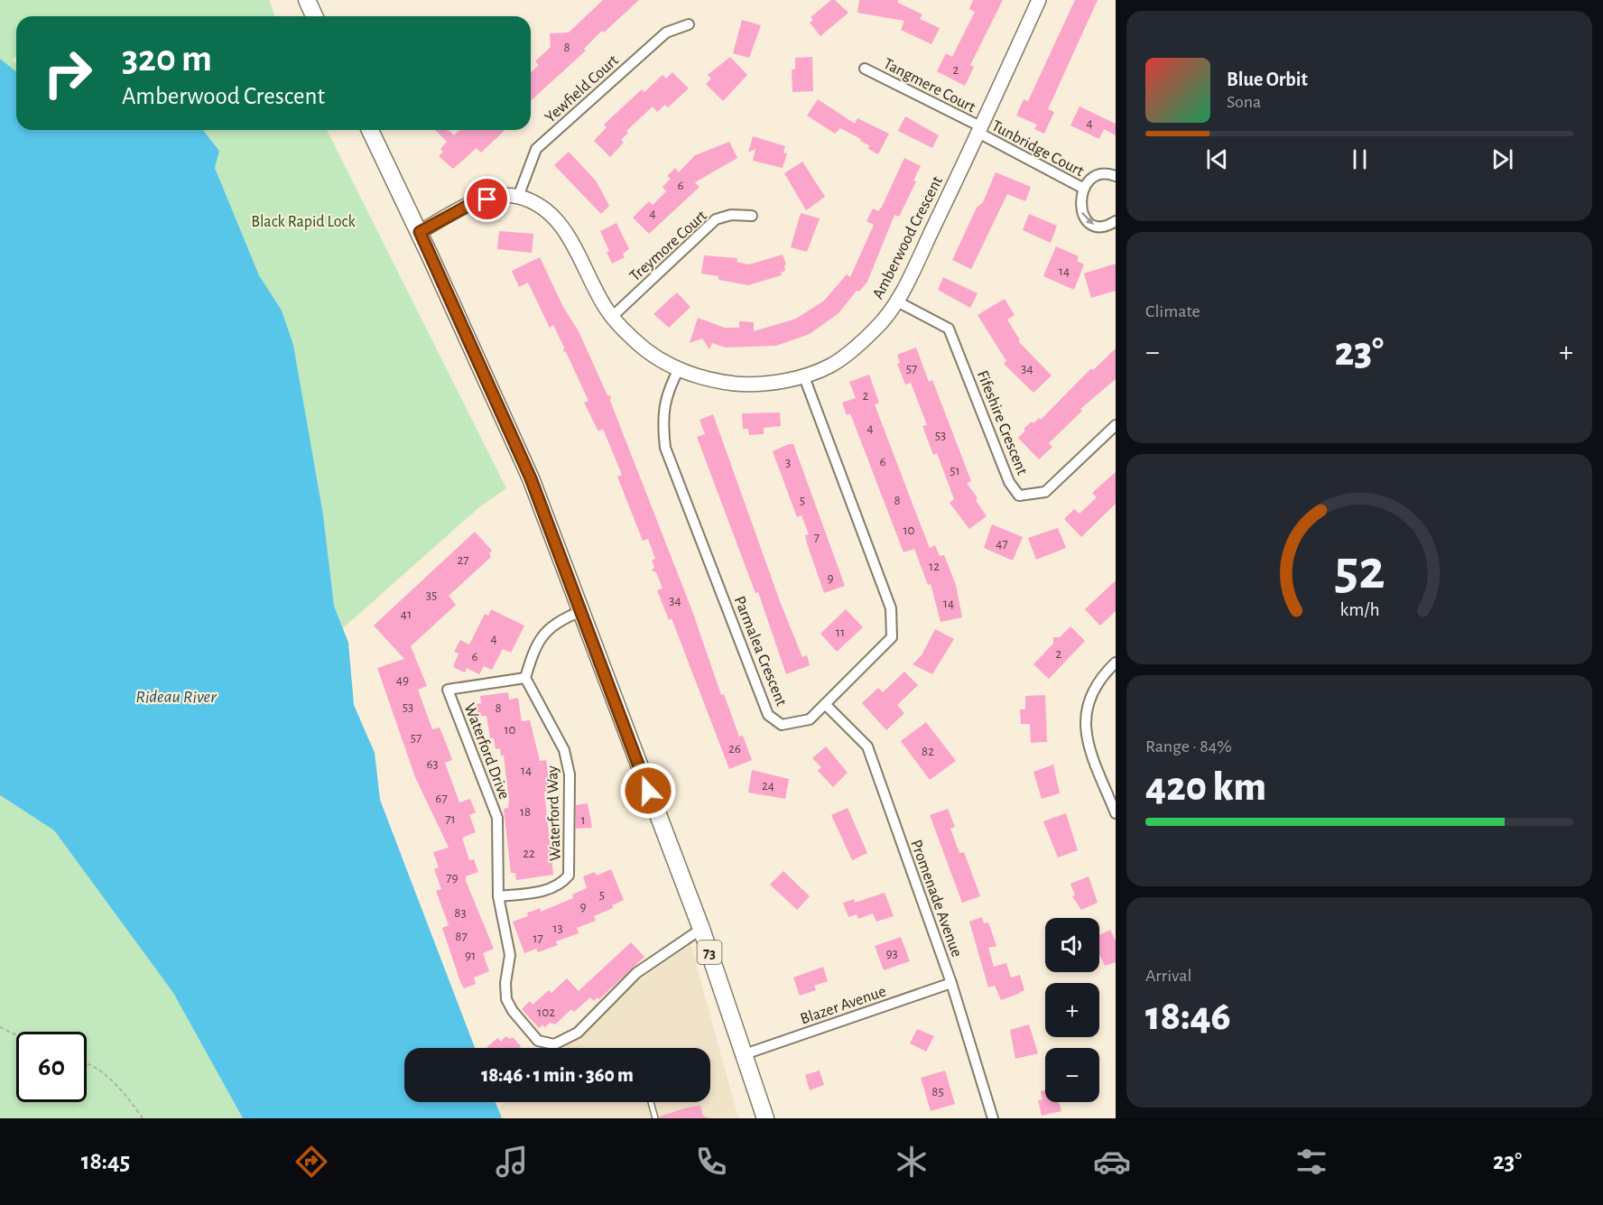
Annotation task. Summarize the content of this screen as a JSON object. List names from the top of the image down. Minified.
{"streets":{"main road":["73"],"street":["Tangmere Court","Yewfield Court","Tunbridge Court","Amberwood Crescent","Treymore Court","Fifeshire Crescent","Parmalea Crescent","Waterford Drive","Waterford Way","Promenade Avenue","Blazer Avenue"]},"crossings":[["Tangmere Court","Tunbridge Court"],["Tangmere Court","Amberwood Crescent"],["Yewfield Court","Amberwood Crescent"],["Tunbridge Court","Amberwood Crescent"],["Amberwood Crescent","Treymore Court"],["Amberwood Crescent","Fifeshire Crescent"],["Amberwood Crescent","Parmalea Crescent"],["Parmalea Crescent","Promenade Avenue"],["Waterford Drive","Waterford Way"],["Waterford Drive","73"],["Promenade Avenue","Blazer Avenue"],["73","Blazer Avenue"]],"water":["Rideau River"],"parks":["Black Rapid Lock"],"house_numbers":["8","2","4","6","4","14","57","34","2","4","53","6","3","51","5","8","10","7","47","27","12","9","35","34","14","41","11","4","2","6","49","53","8","10","57","26","82","63","14","24","67","18","71","1","22","79","5","9","83","13","87","17","93","91","102","85"],"page":{"turn":["320 m","Amberwood Crescent"],"song":["Blue Orbit","Sona"],"tile":["Climate",["Range · 84%","420 km"],["Arrival","18:46"]],"heat":["−","23°","+"],"map_buttons":["+","−"],"limit":"60","trip":"18:46 · 1 min · 360 m","tabs":["18:45","23°"],"gauge":["52","km/h"]}}
